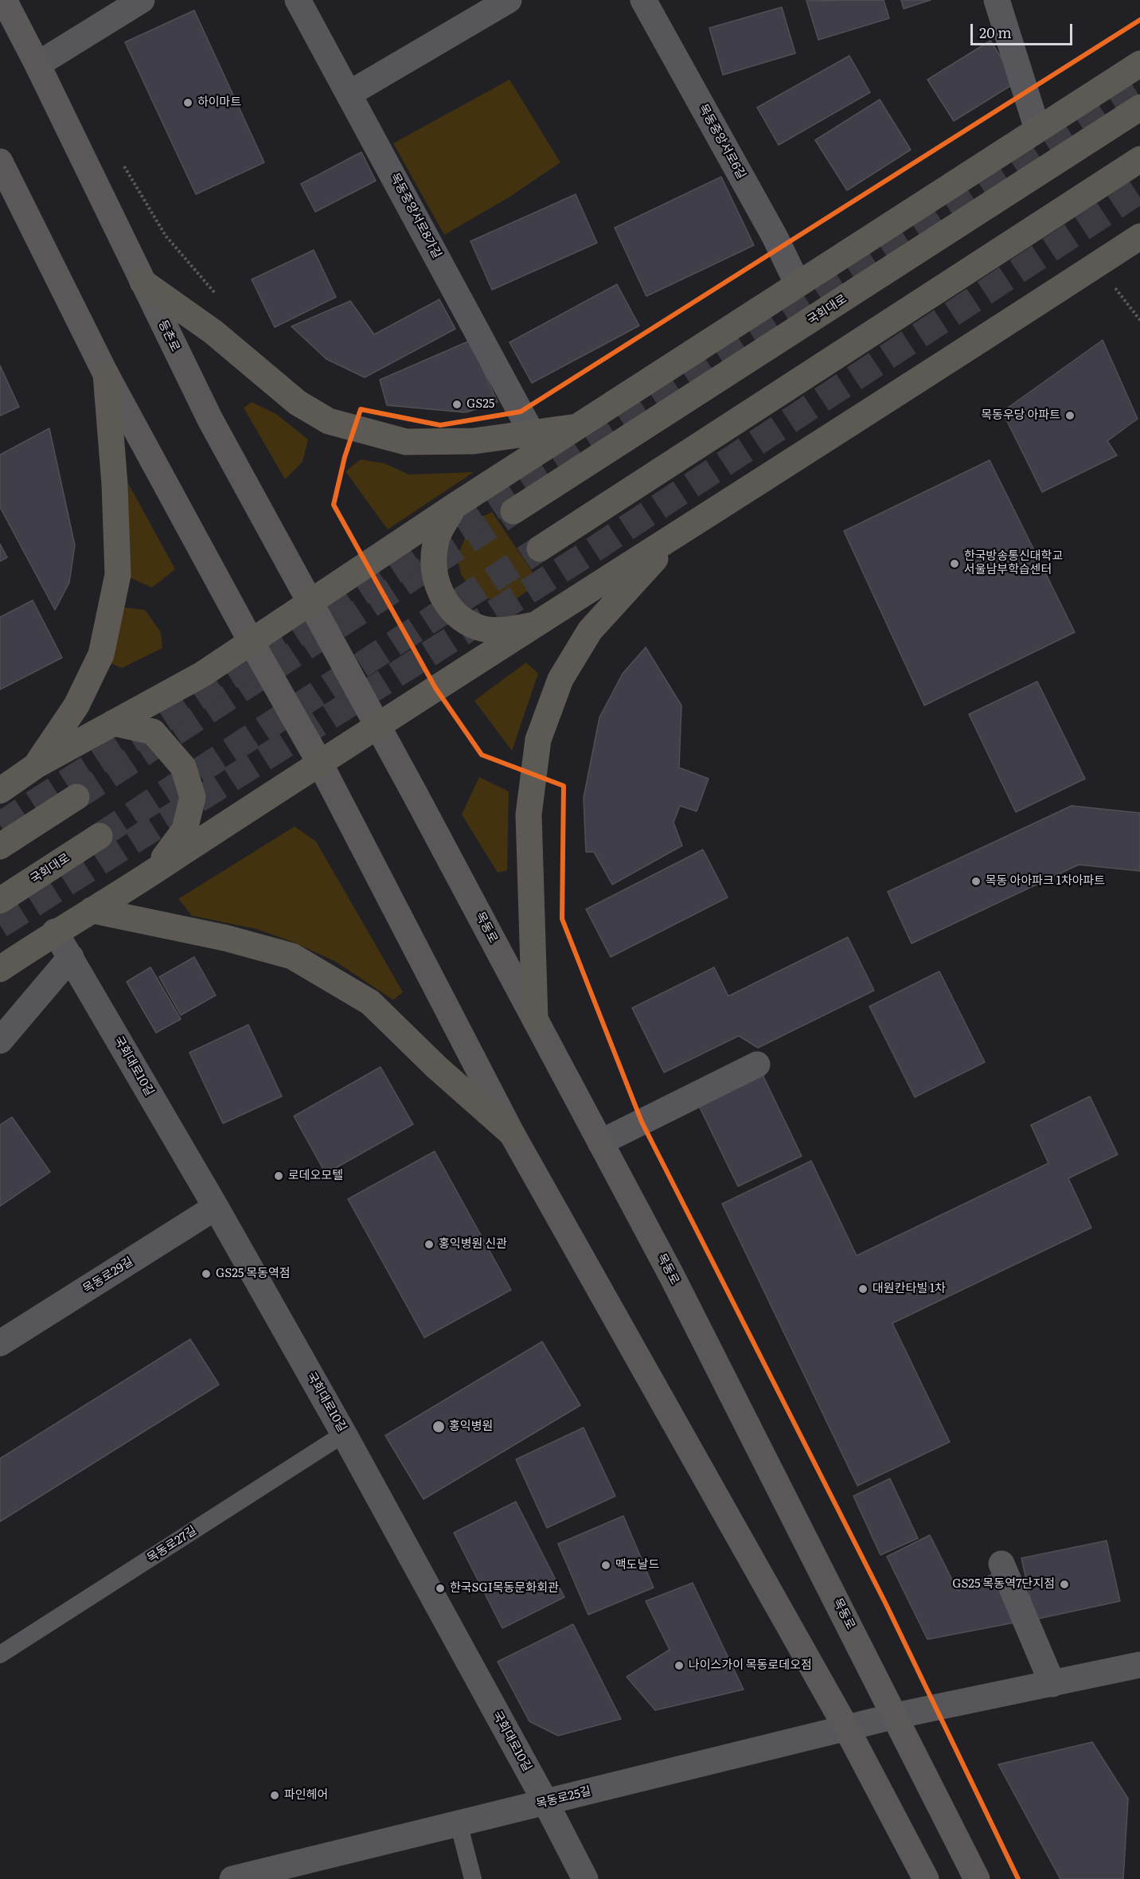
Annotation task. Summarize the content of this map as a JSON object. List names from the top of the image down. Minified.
{"streets":{"main road":["국회대로","등촌로","목동로"],"street":["목동중앙서로6길","목동중앙서로8가길","국회대로10길","목동로29길","목동로25길"],"lane":["목동로27길"]},"crossings":[["등촌로","목동로"],["목동로","목동로25길"],["국회대로10길","목동로29길"],["국회대로10길","목동로27길"],["국회대로10길","목동로25길"]],"places":["하이마트","GS25","목동우당 아파트","한국방송통신대학교 서울남부학습센터","목동 아아파크 1차아파트","로데오모텔","홍익병원 신관","GS25 목동역점","대원칸타빌 1차","홍익병원","맥도날드","GS25 목동역7단지점","한국SGI목동문화회관","나이스가이 목동로데오점","파인헤어"],"scale_bar":"20 m"}
